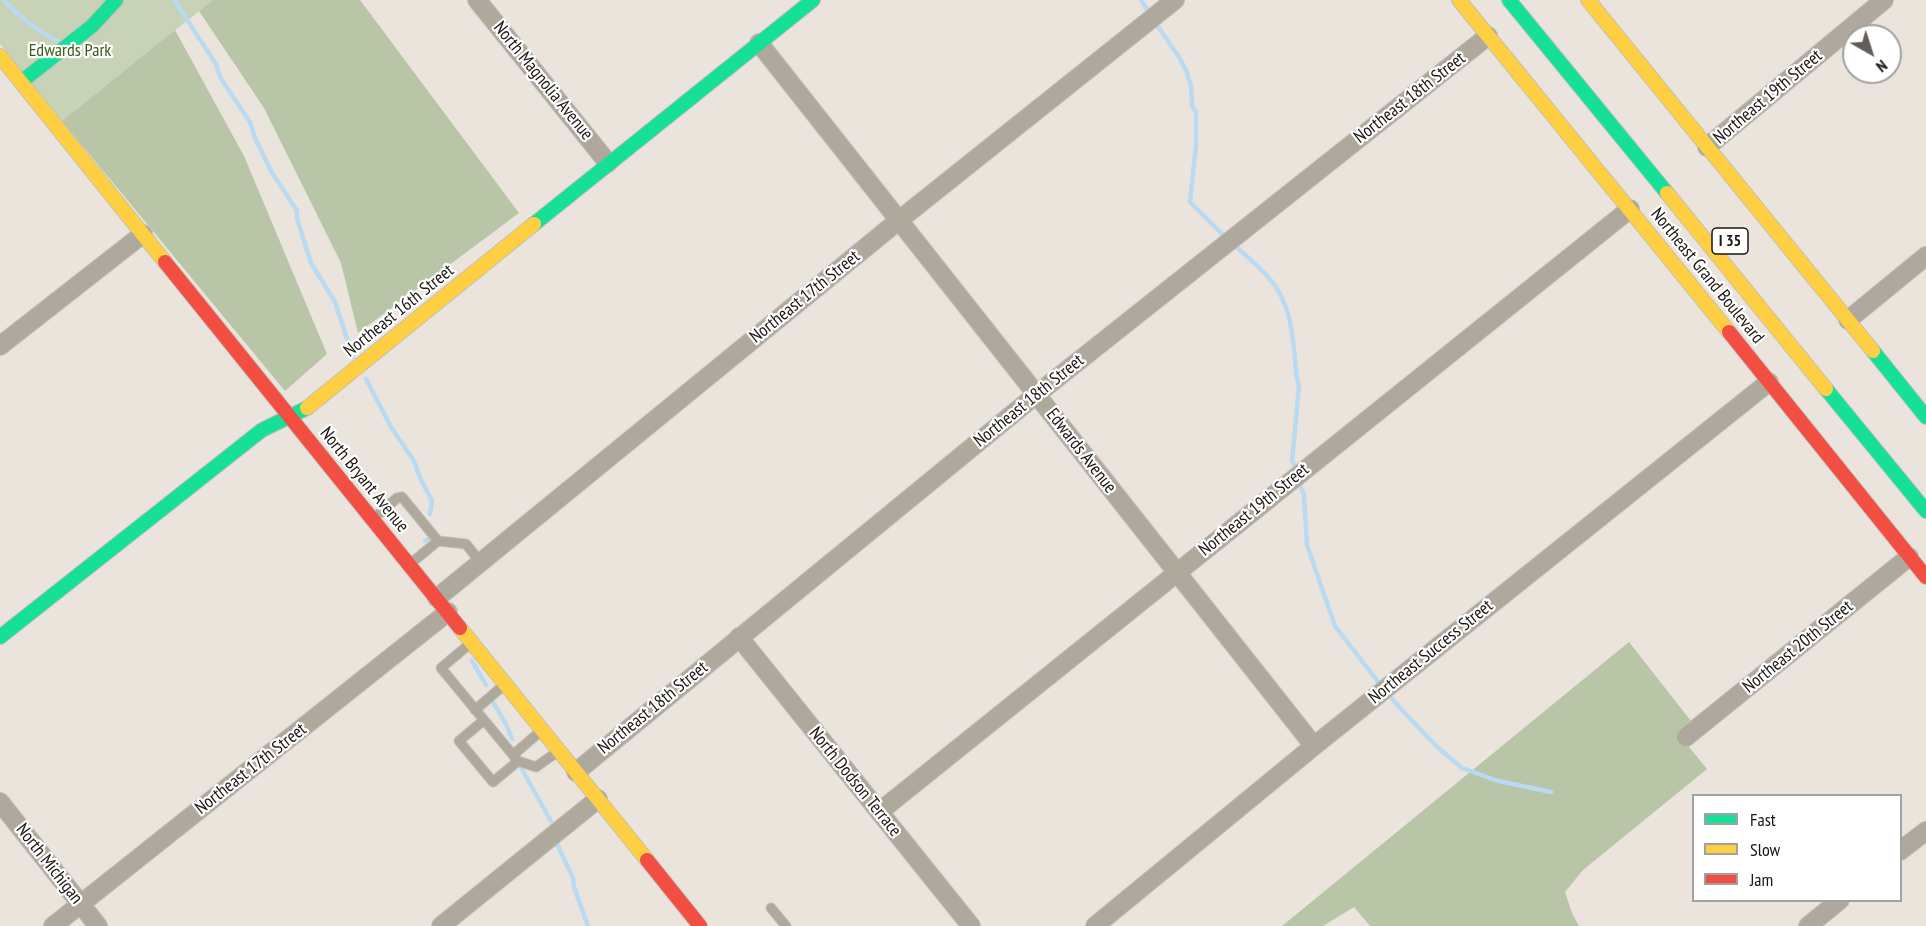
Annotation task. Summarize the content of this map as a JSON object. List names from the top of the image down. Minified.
{"streets":{"main road":["I 35","Northeast Grand Boulevard","Northeast 16th Street","North Bryant Avenue"],"street":["North Magnolia Avenue","Northeast 19th Street","Northeast 18th Street","Northeast 17th Street","Edwards Avenue","Northeast 20th Street","Northeast Success Street","North Dodson Terrace","North Michigan"]},"crossings":[["North Magnolia Avenue","Northeast 16th Street"],["Northeast 19th Street","Northeast Grand Boulevard"],["Northeast 19th Street","Edwards Avenue"],["Northeast 19th Street","North Dodson Terrace"],["Northeast 18th Street","Northeast Grand Boulevard"],["Northeast 18th Street","Edwards Avenue"],["Northeast 18th Street","North Bryant Avenue"],["Northeast 18th Street","North Dodson Terrace"],["Northeast Grand Boulevard","Northeast 20th Street"],["Northeast Grand Boulevard","Northeast Success Street"],["Northeast 17th Street","Edwards Avenue"],["Northeast 17th Street","North Bryant Avenue"],["Northeast 17th Street","North Michigan"],["Northeast 16th Street","Edwards Avenue"],["Northeast 16th Street","North Bryant Avenue"],["Edwards Avenue","Northeast Success Street"]],"parks":["Edwards Park"],"legend":["Fast","Slow","Jam"],"north":"bottom right"}
